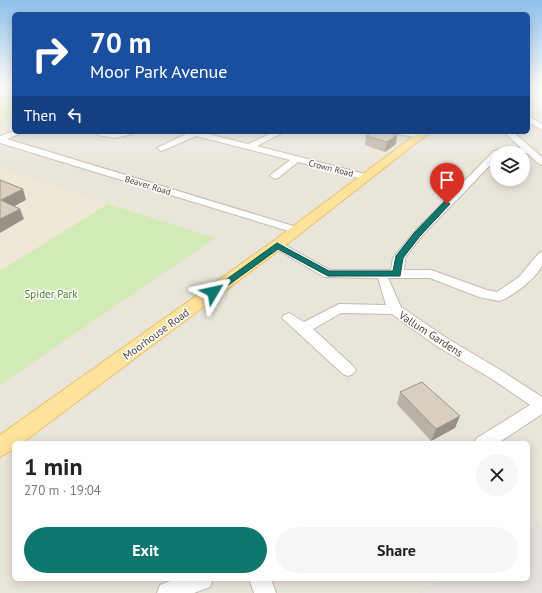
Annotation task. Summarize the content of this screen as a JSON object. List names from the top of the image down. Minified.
{"streets":{"main road":["Moorhouse Road"],"street":["Crown Road","Beaver Road","Vallum Gardens"]},"crossings":[["Crown Road","Moorhouse Road"],["Beaver Road","Moorhouse Road"]],"parks":["Spider Park"],"page":{"turn":["70 m","Moor Park Avenue"],"then":"Then","heading":["1 min","270 m · 19:04"],"buttons":["Exit","Share"]}}
